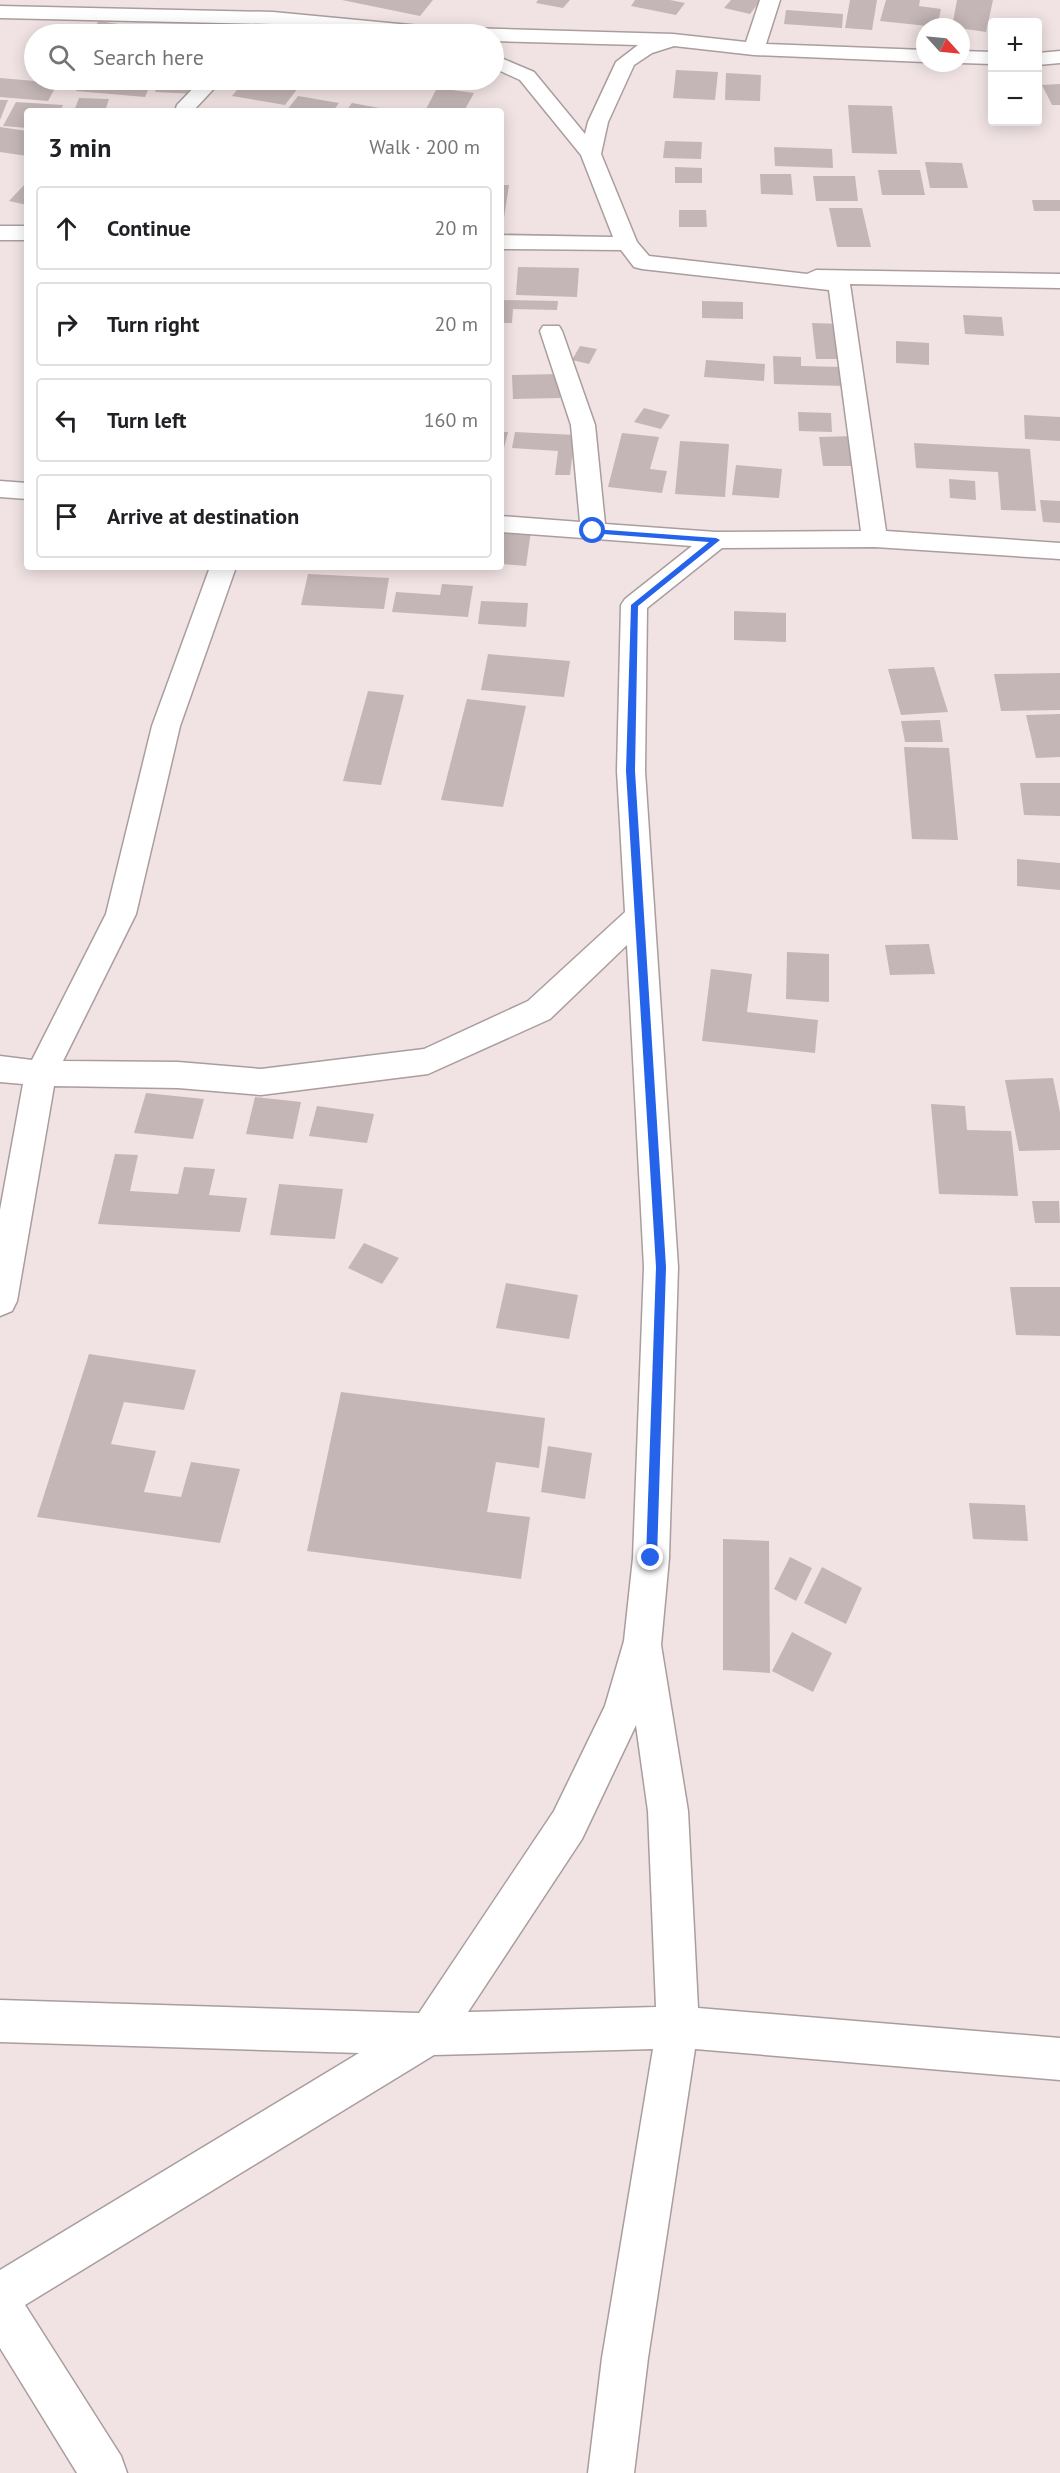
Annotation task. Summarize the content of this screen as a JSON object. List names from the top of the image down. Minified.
{"north":"bottom right","page":{"map_buttons":["+","−"],"search":"Search here","heading":["3 min","Walk · 200 m"],"list":[["Continue","20 m"],["Turn right","20 m"],["Turn left","160 m"],"Arrive at destination"]}}
